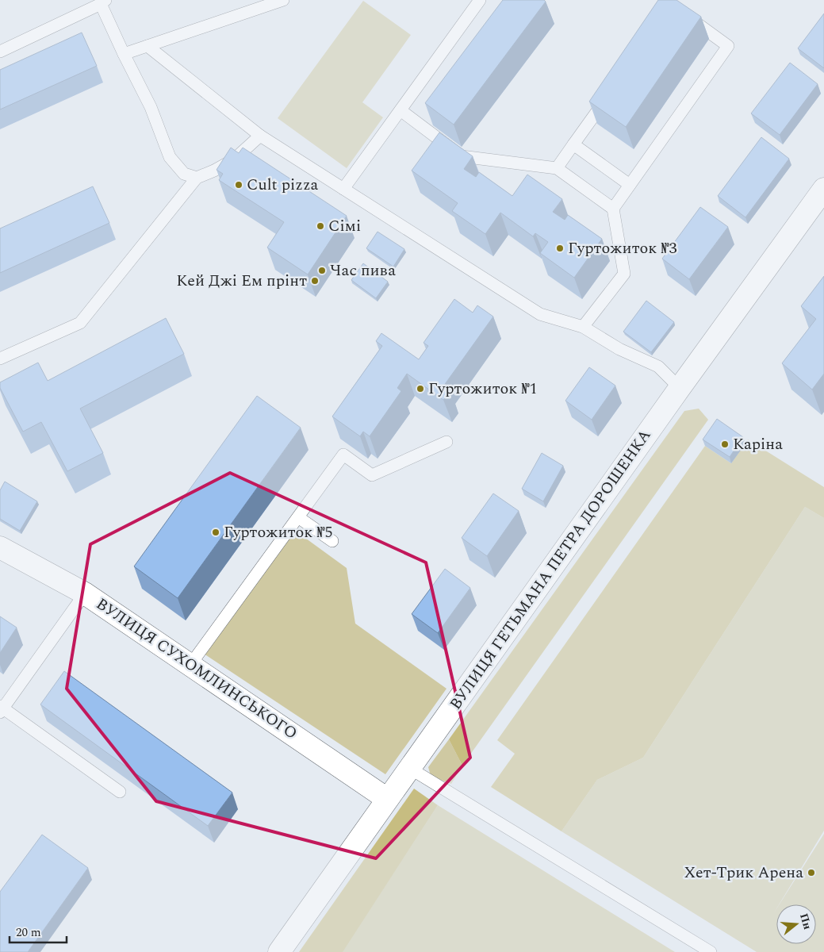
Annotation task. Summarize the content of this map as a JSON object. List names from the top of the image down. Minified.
{"streets":{"street":["ВУЛИЦЯ ГЕТЬМАНА ПЕТРА ДОРОШЕНКА","ВУЛИЦЯ СУХОМЛИНСЬКОГО"]},"crossings":[["ВУЛИЦЯ ГЕТЬМАНА ПЕТРА ДОРОШЕНКА","ВУЛИЦЯ СУХОМЛИНСЬКОГО"]],"places":["Cult pizza","Сімі","Гуртожиток №3","Час пива","Кей Джі Ем прінт","Гуртожиток №1","Каріна","Гуртожиток №5","Хет-Трик Арена"],"scale_bar":"20 m","north":"right"}
